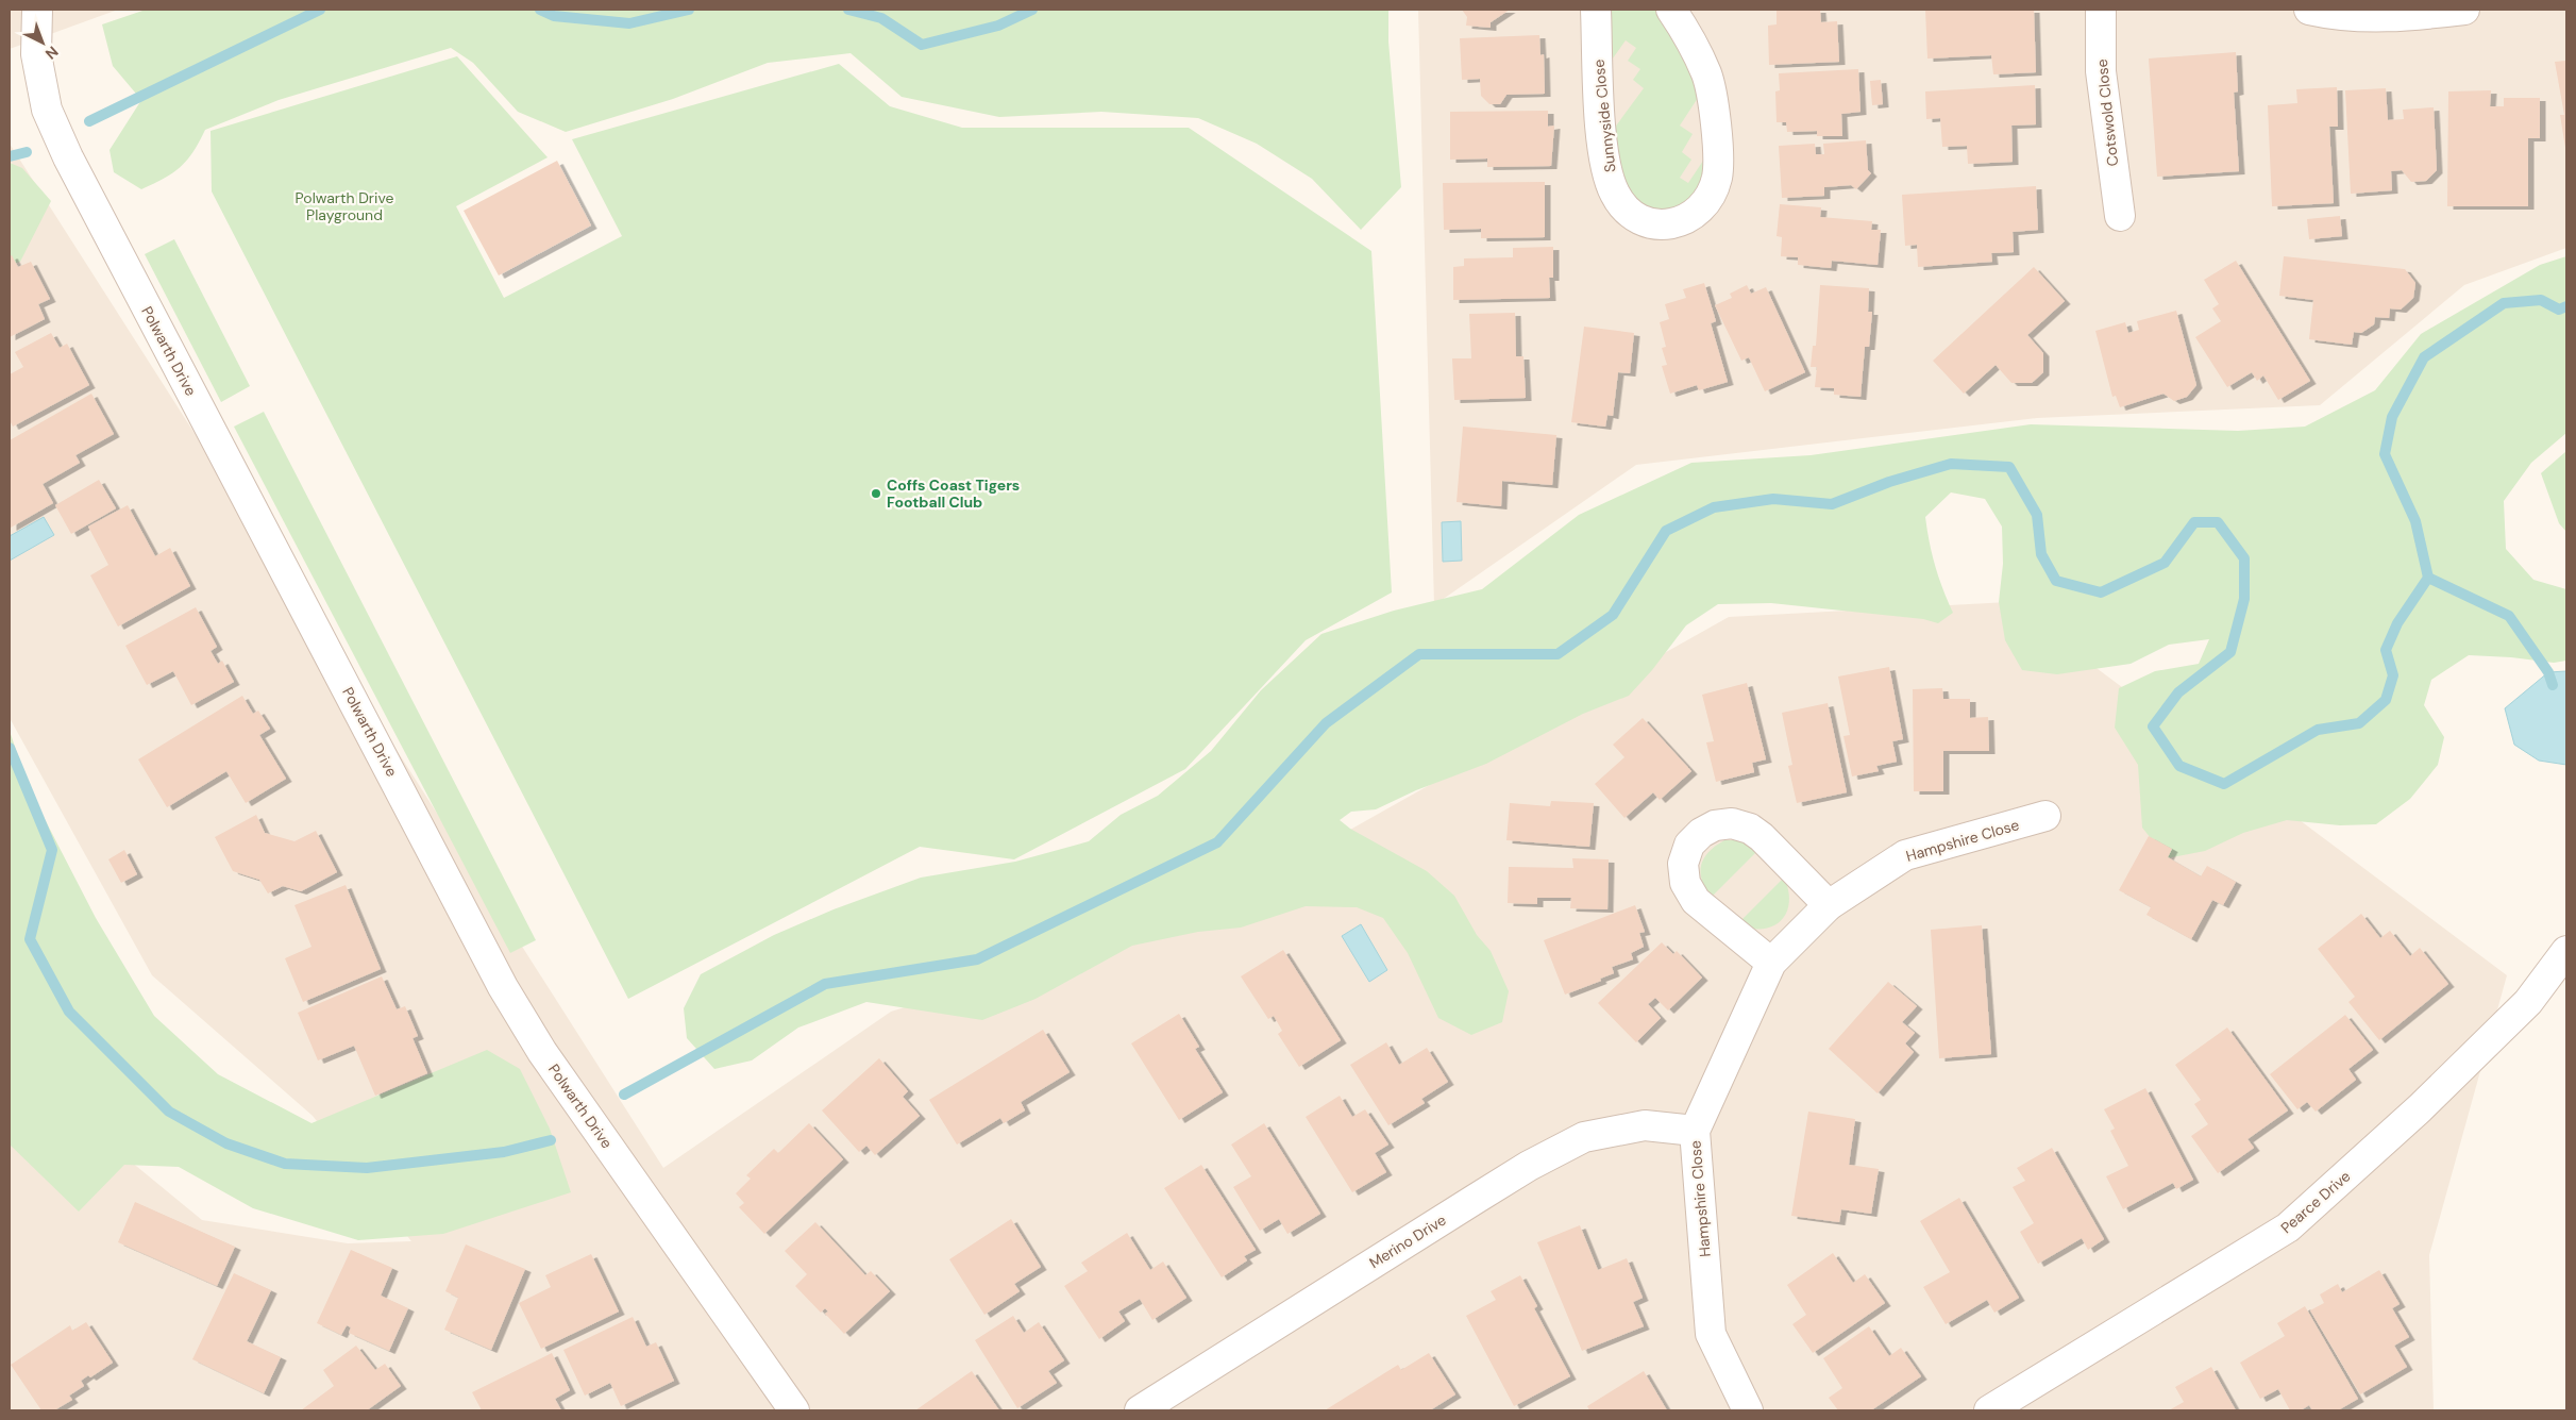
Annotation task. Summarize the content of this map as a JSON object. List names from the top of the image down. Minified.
{"streets":{"street":["Cotswold Close","Sunnyside Close","Polwarth Drive","Hampshire Close","Pearce Drive","Merino Drive"]},"crossings":[["Hampshire Close","Merino Drive"]],"parks":["Polwarth Drive Playground"],"places":["Coffs Coast Tigers Football Club"],"north":"bottom right"}
